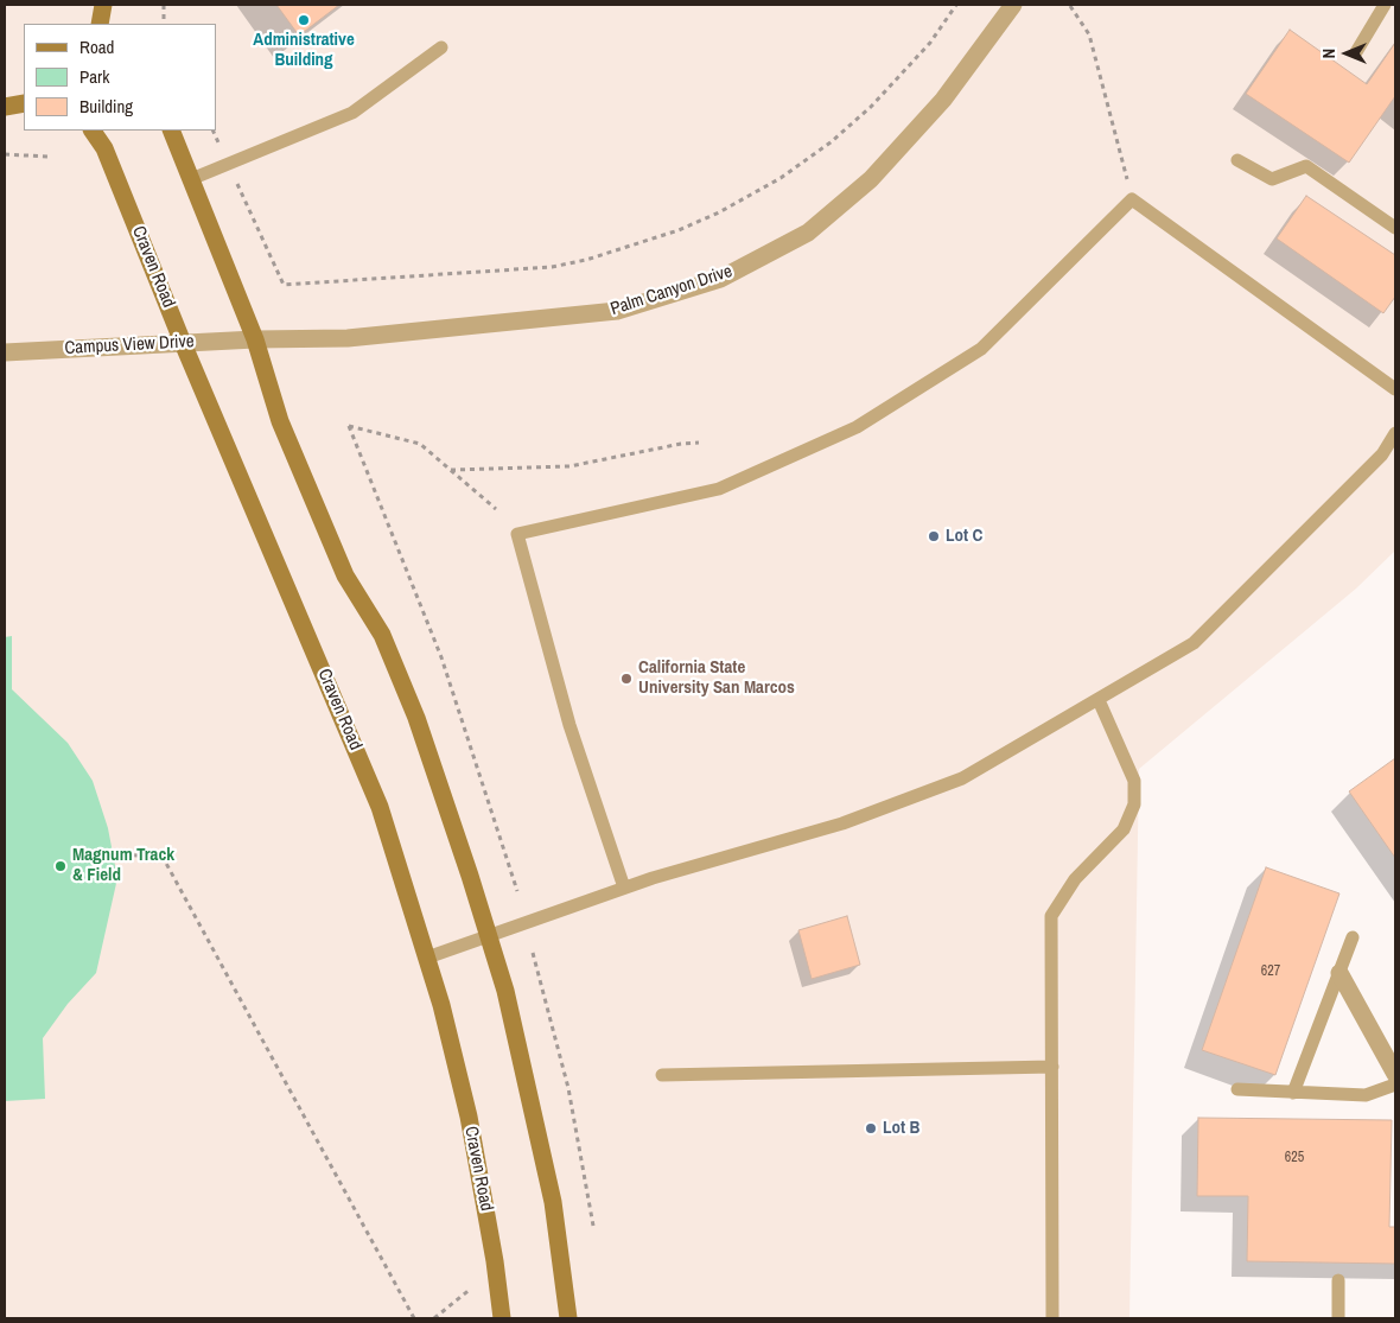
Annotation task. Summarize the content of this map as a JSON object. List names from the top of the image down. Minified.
{"streets":{"main road":["Craven Road"],"street":["Palm Canyon Drive","Campus View Drive"]},"crossings":[["Craven Road","Campus View Drive"],["Palm Canyon Drive","Campus View Drive"]],"places":["Administrative Building","Lot C","California State University San Marcos","Magnum Track & Field","Lot B"],"house_numbers":["627","625"],"legend":["Road","Park","Building"],"north":"left"}
